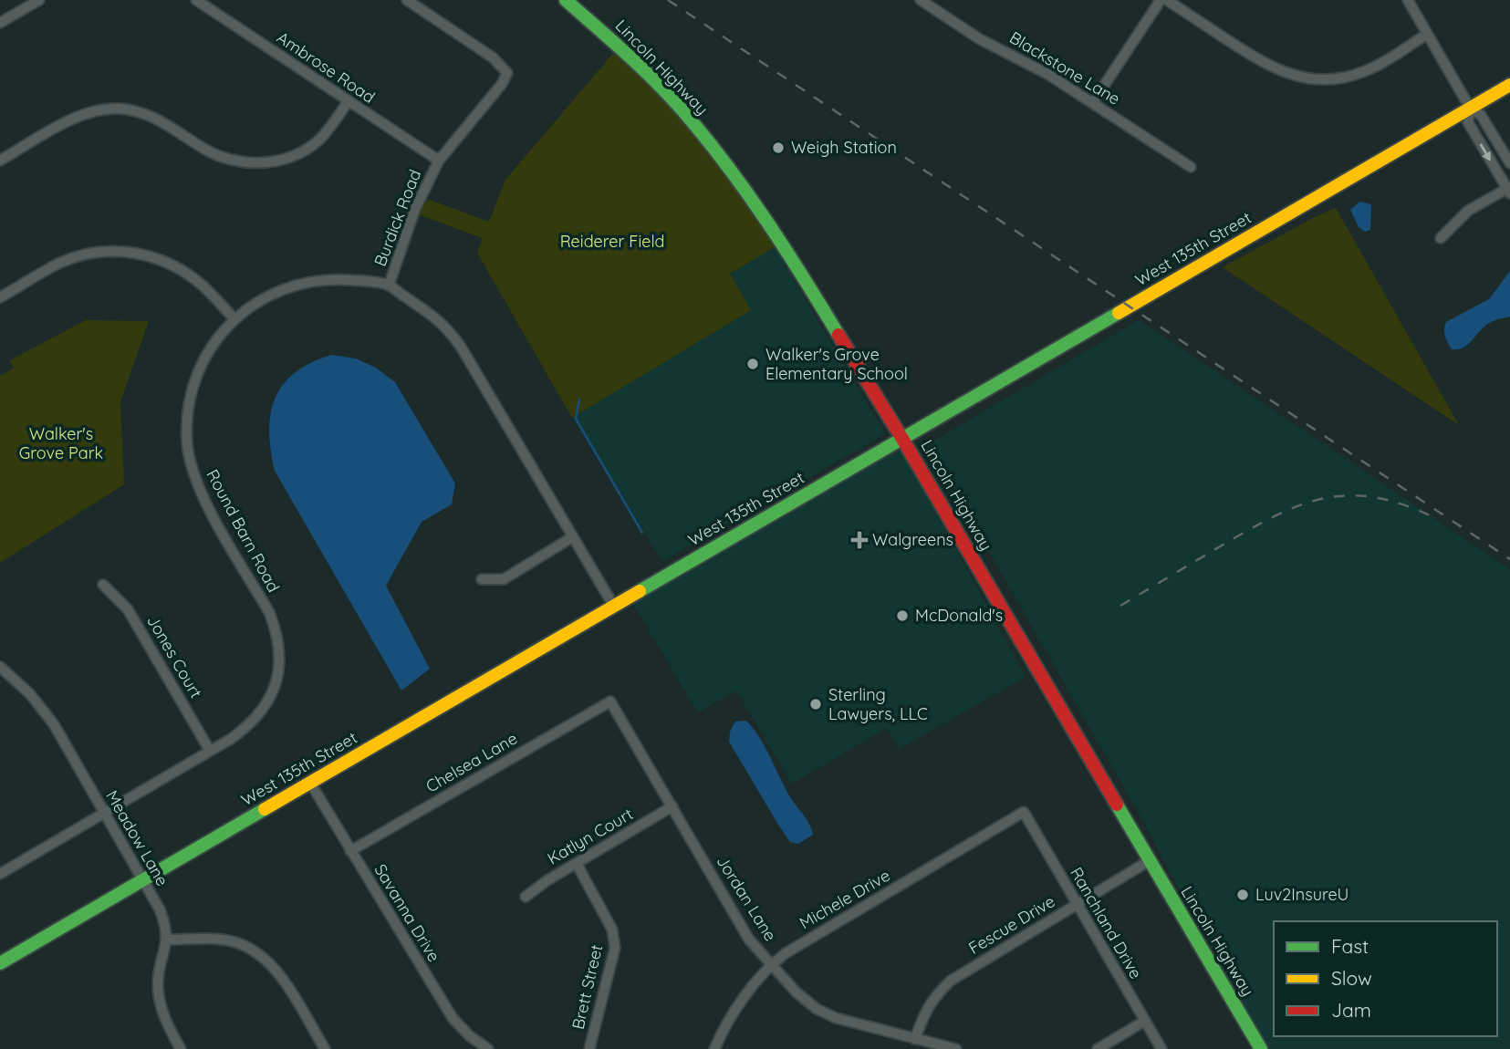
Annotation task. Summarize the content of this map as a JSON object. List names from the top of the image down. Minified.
{"streets":{"street":["Ambrose Road","Lincoln Highway","Blackstone Lane","Burdick Road","West 135th Street","Round Barn Road","Jones Court","Chelsea Lane","Katlyn Court","Meadow Lane","Jordan Lane","Michele Drive","Savanna Drive","Ranchland Drive","Fescue Drive","Brett Street"]},"crossings":[["Ambrose Road","Burdick Road"],["Lincoln Highway","West 135th Street"],["Lincoln Highway","Fescue Drive"],["Burdick Road","Round Barn Road"],["West 135th Street","Round Barn Road"],["West 135th Street","Meadow Lane"],["West 135th Street","Savanna Drive"],["Round Barn Road","Jones Court"],["Round Barn Road","Meadow Lane"],["Chelsea Lane","Jordan Lane"],["Chelsea Lane","Savanna Drive"],["Katlyn Court","Jordan Lane"],["Katlyn Court","Brett Street"],["Jordan Lane","Michele Drive"],["Jordan Lane","Fescue Drive"],["Michele Drive","Ranchland Drive"],["Ranchland Drive","Fescue Drive"]],"parks":["Reiderer Field","Walker's Grove Park"],"places":{"other":["Weigh Station","Walker's Grove Elementary School","McDonald's","Sterling Lawyers, LLC","Luv2InsureU"],"health":["Walgreens"]},"legend":["Fast","Slow","Jam"]}
